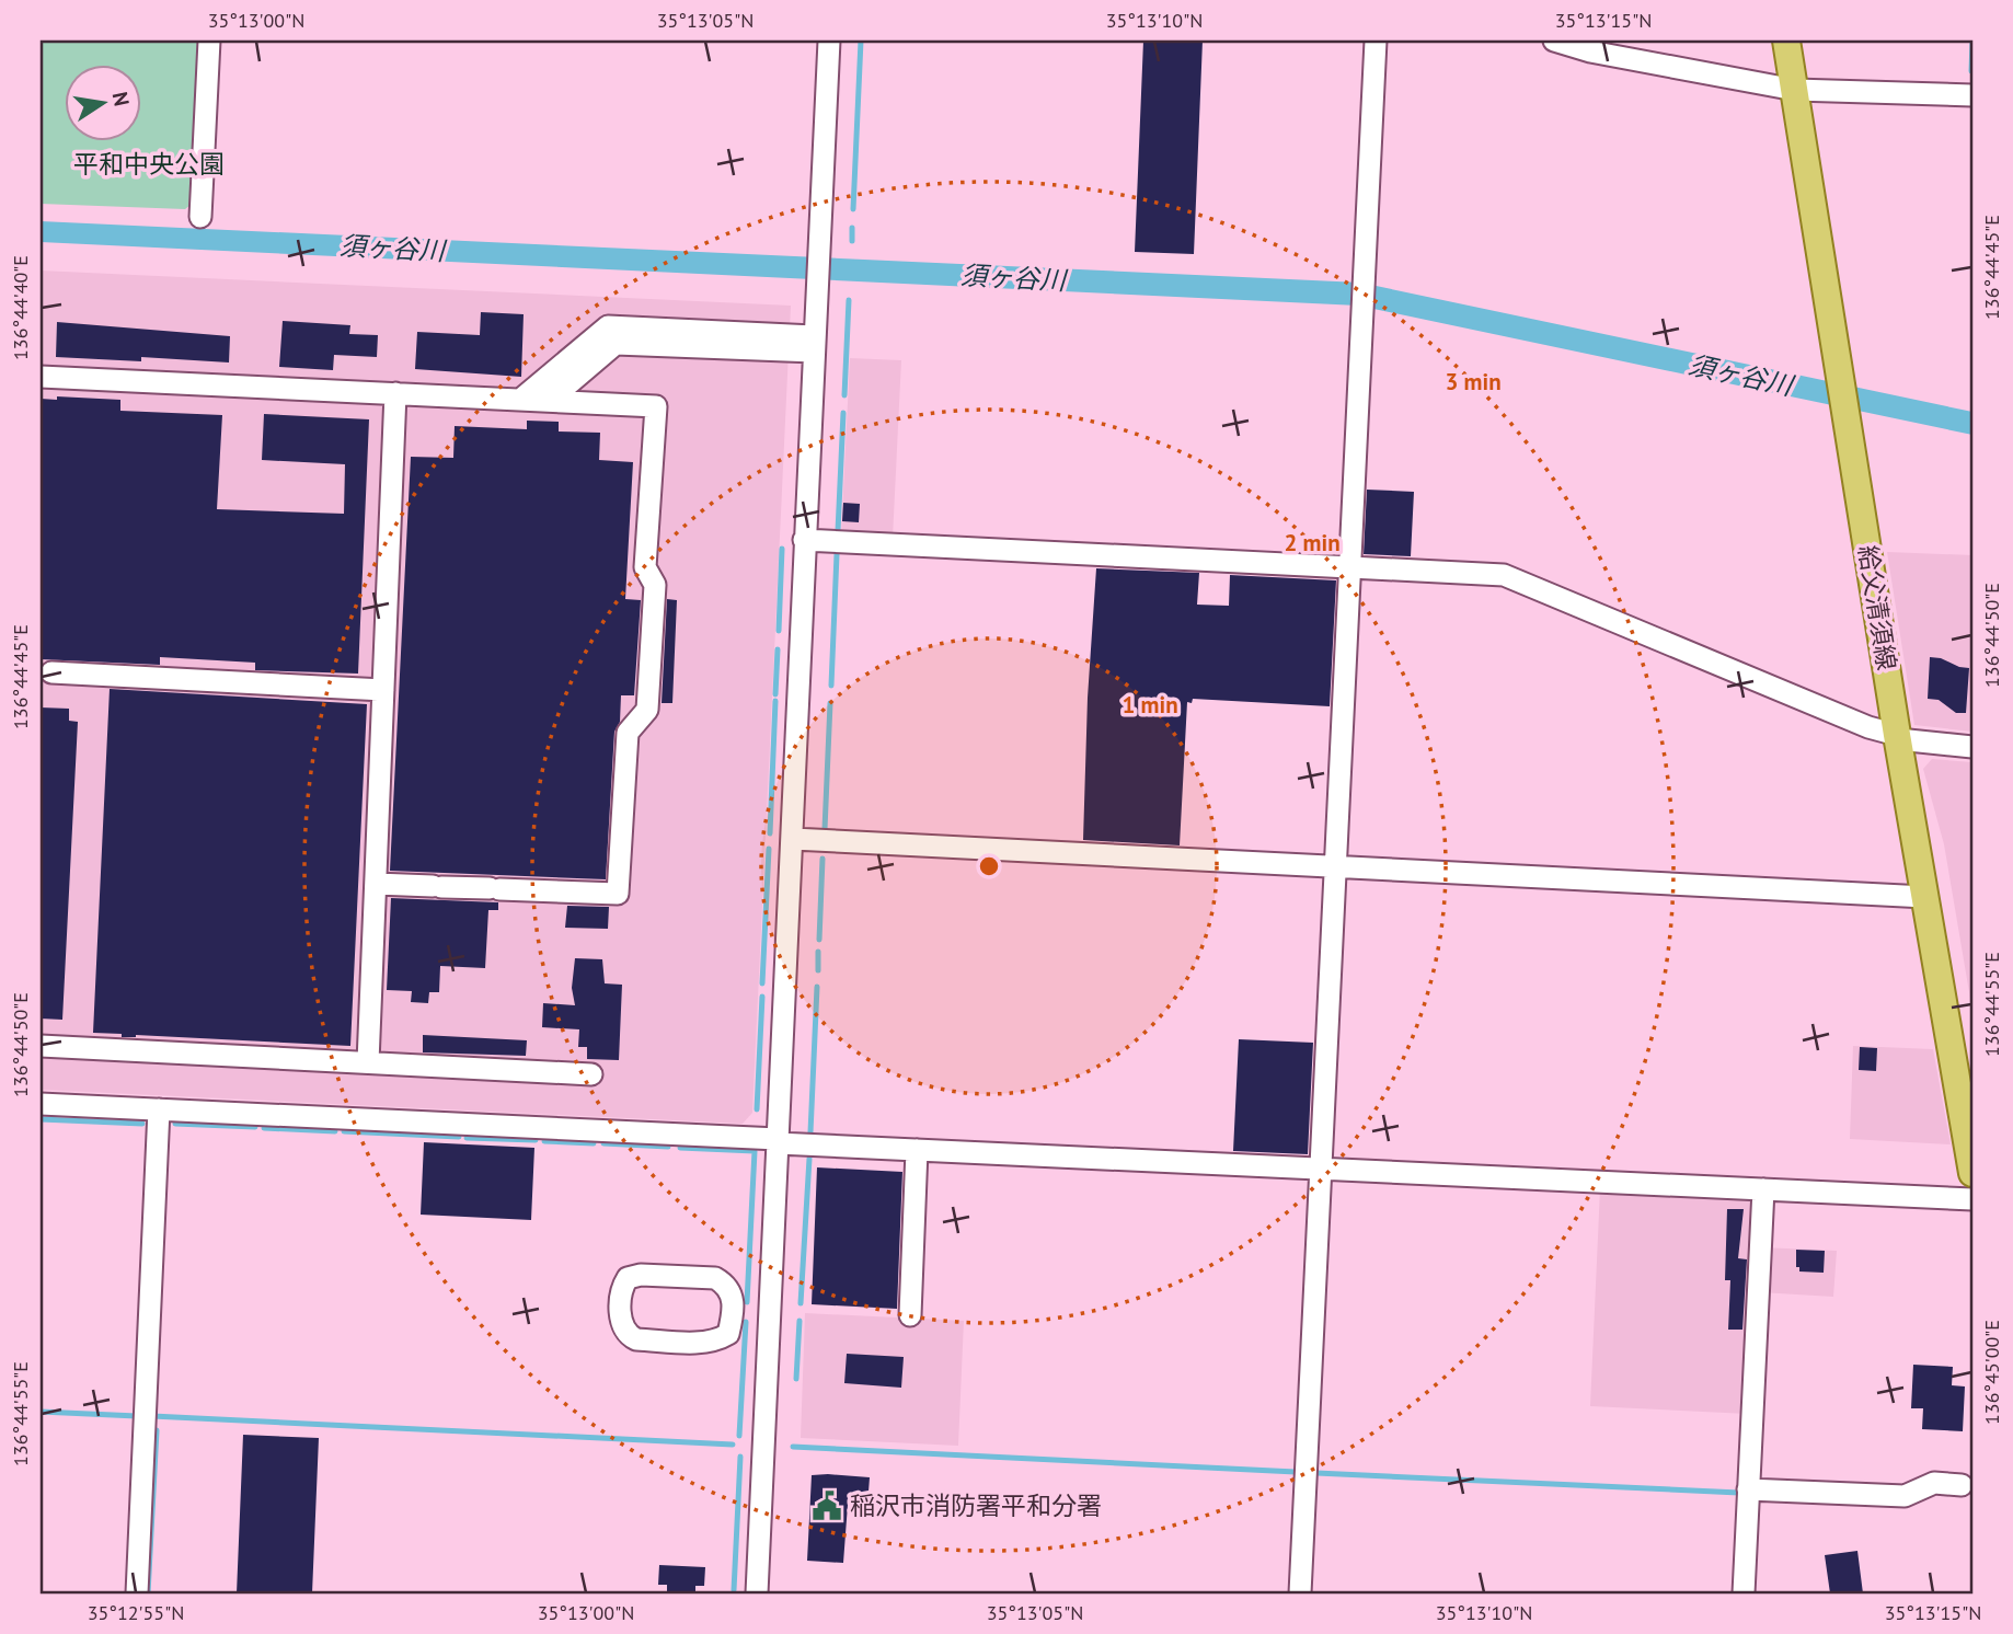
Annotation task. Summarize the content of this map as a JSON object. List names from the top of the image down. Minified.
{"streets":{"main road":["給父清須線"]},"water":["須ヶ谷川"],"parks":["平和中央公園"],"places":{"public building":["稲沢市消防署平和分署"]},"north":"right","coordinates":["35°13'00\"N","35°13'05\"N","35°13'10\"N","35°13'15\"N","136°44'45\"E","136°44'40\"E","136°44'50\"E","136°44'55\"E","136°45'00\"E","35°12'55\"N"],"rings":["3 min","2 min","1 min"]}
